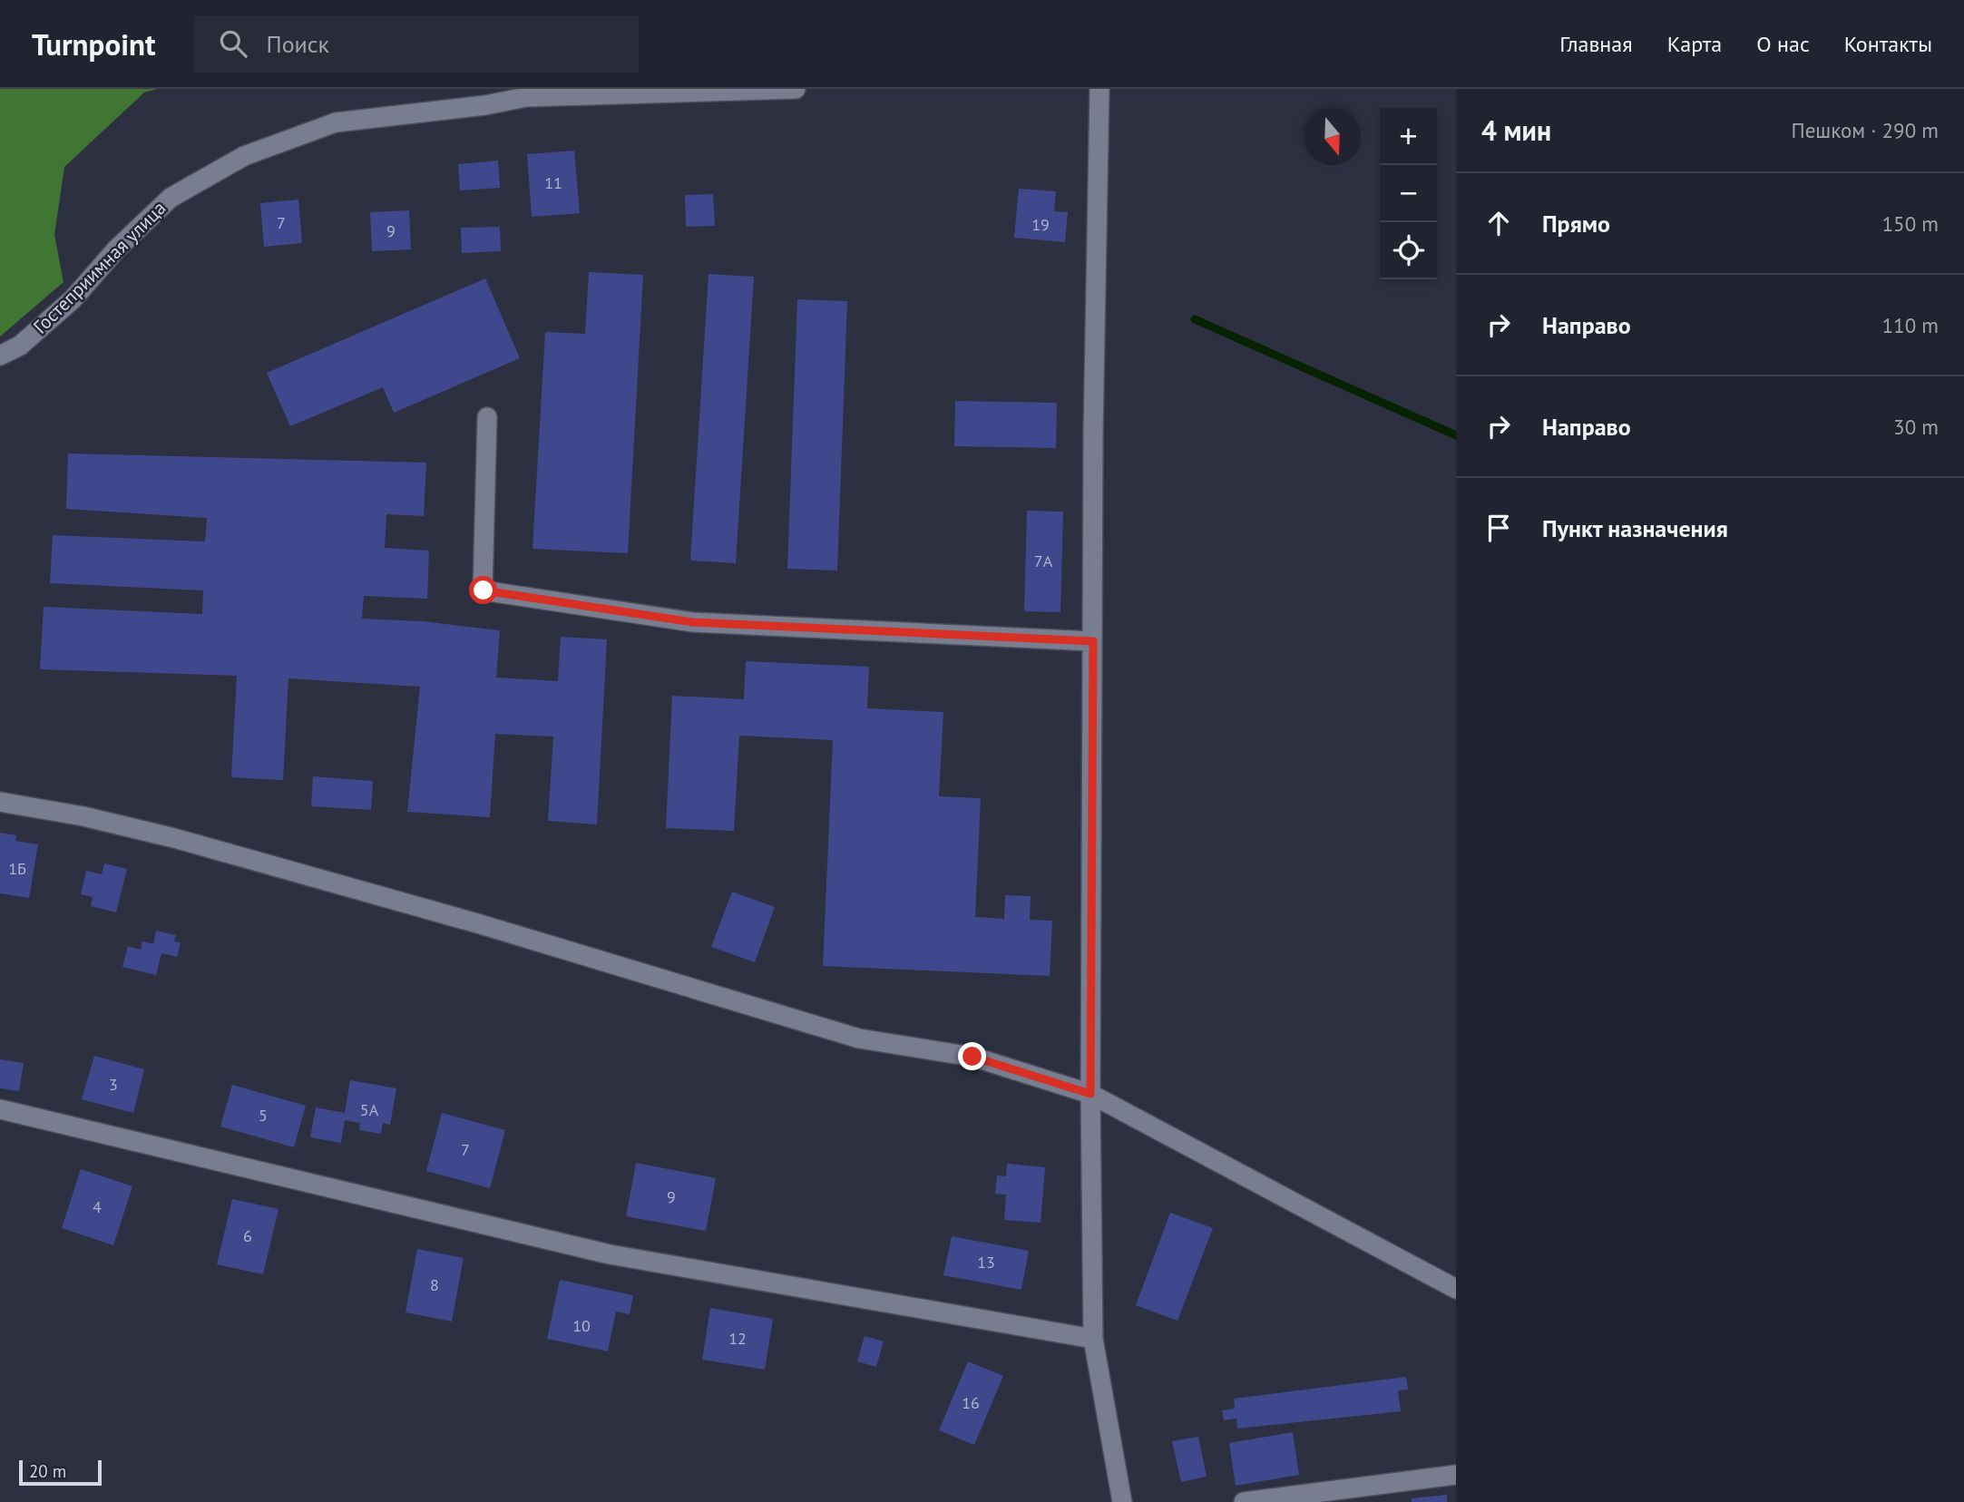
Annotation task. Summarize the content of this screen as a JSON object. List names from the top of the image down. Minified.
{"streets":{"street":["Гостеприимная улица"]},"house_numbers":["11","7","19","9","7А","1Б","3","5А","5","7","9","4","6","13","8","10","12","16"],"scale_bar":"20 m","north":"bottom","page":{"header":"Turnpoint","search":"Поиск","nav":["Главная","Карта","О нас","Контакты"],"heading":["4 мин","Пешком · 290 m"],"map_buttons":["+","−"],"list":[["Прямо","150 m"],["Направо","110 m"],["Направо","30 m"],"Пункт назначения"],"scale":"20 m"}}
